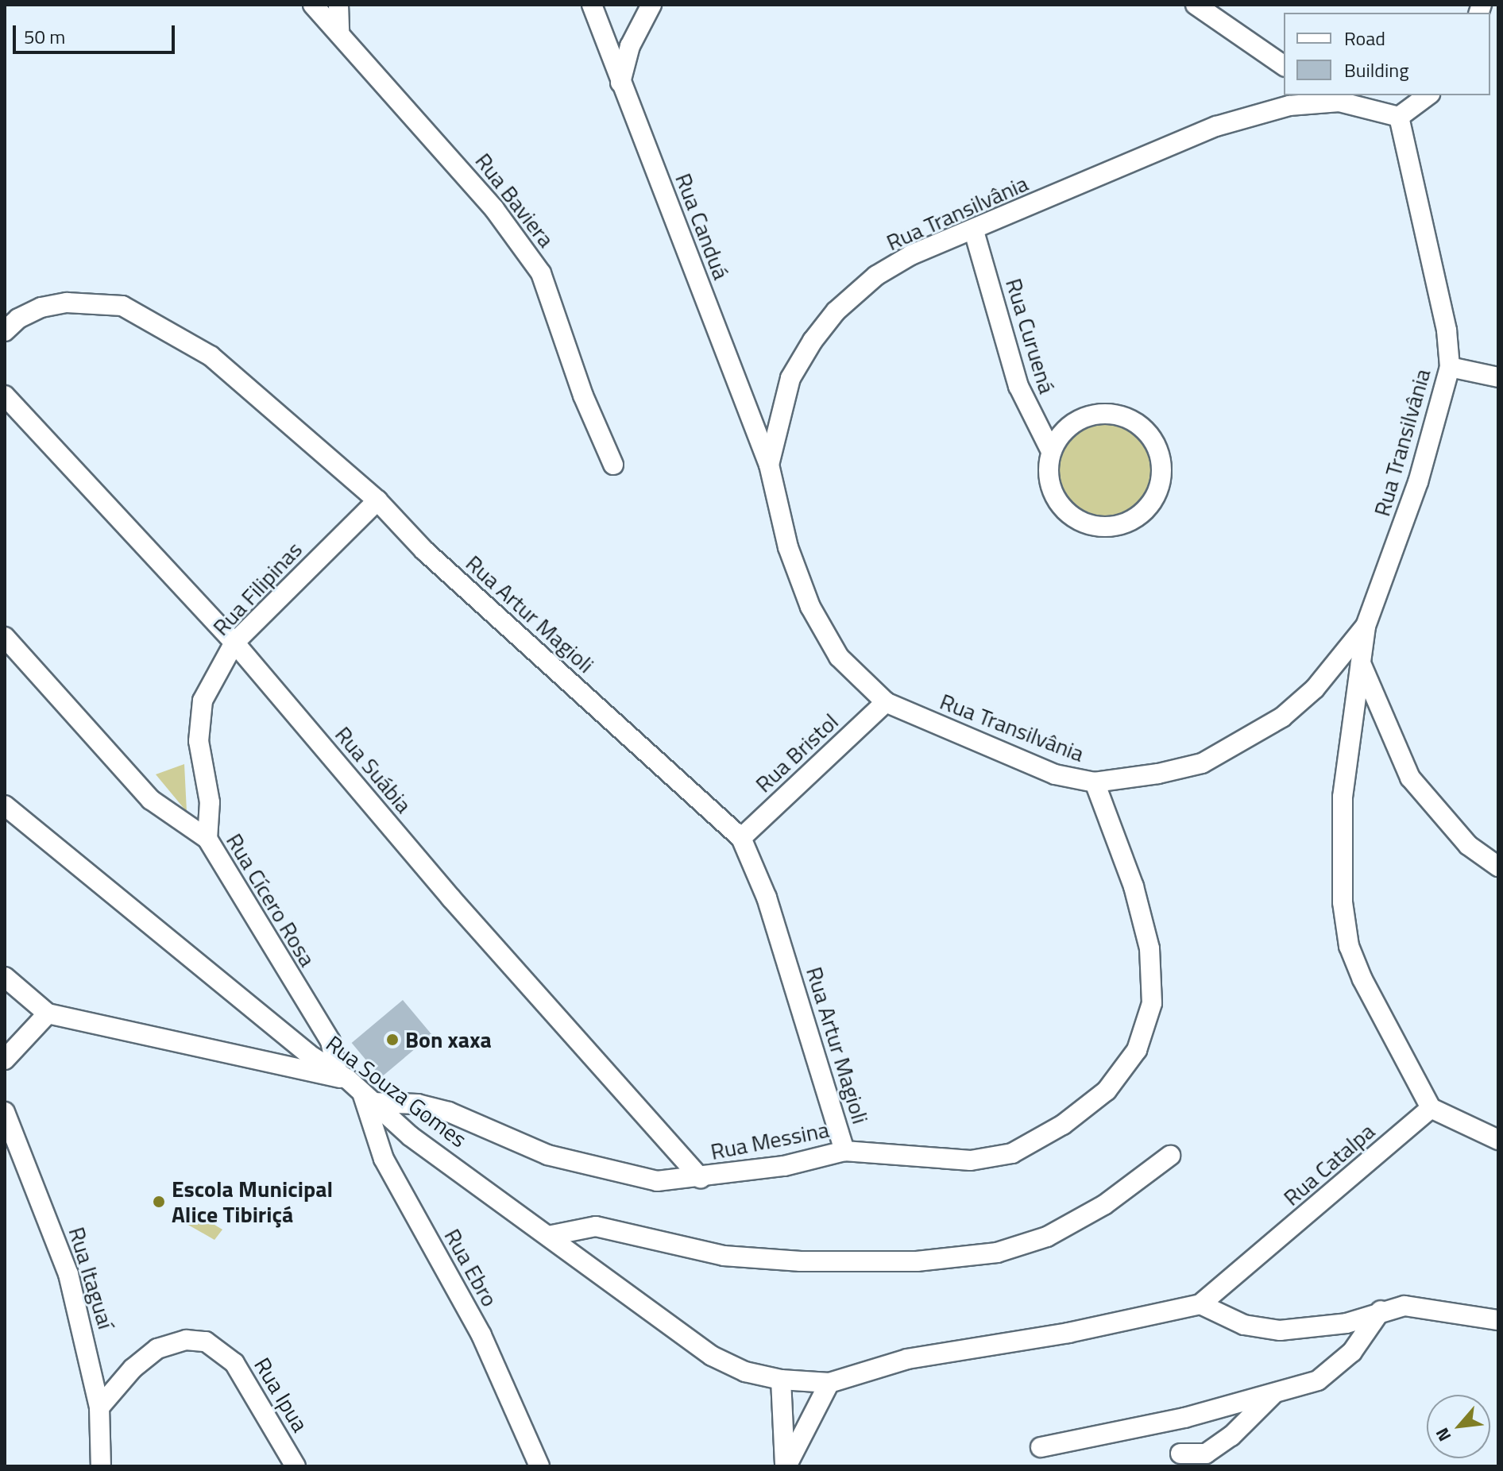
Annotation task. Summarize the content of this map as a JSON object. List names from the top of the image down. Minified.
{"streets":{"street":["Rua Baviera","Rua Transilvânia","Rua Canduá","Rua Curuená","Rua Filipinas","Rua Artur Magioli","Rua Bristol","Rua Suábia","Rua Cícero Rosa","Rua Souza Gomes","Rua Messina","Rua Catalpa","Rua Ebro","Rua Itaguaí","Rua Ipua"]},"crossings":[["Rua Transilvânia","Rua Canduá"],["Rua Transilvânia","Rua Curuená"],["Rua Transilvânia","Rua Bristol"],["Rua Transilvânia","Rua Messina"],["Rua Filipinas","Rua Artur Magioli"],["Rua Filipinas","Rua Suábia"],["Rua Filipinas","Rua Cícero Rosa"],["Rua Artur Magioli","Rua Bristol"],["Rua Artur Magioli","Rua Messina"],["Rua Suábia","Rua Messina"],["Rua Cícero Rosa","Rua Souza Gomes"],["Rua Souza Gomes","Rua Messina"],["Rua Souza Gomes","Rua Catalpa"],["Rua Souza Gomes","Rua Ebro"],["Rua Messina","Rua Ebro"],["Rua Itaguaí","Rua Ipua"]],"places":["Bon xaxa","Escola Municipal Alice Tibiriçá"],"legend":["Road","Building"],"scale_bar":"50 m","north":"bottom left"}
